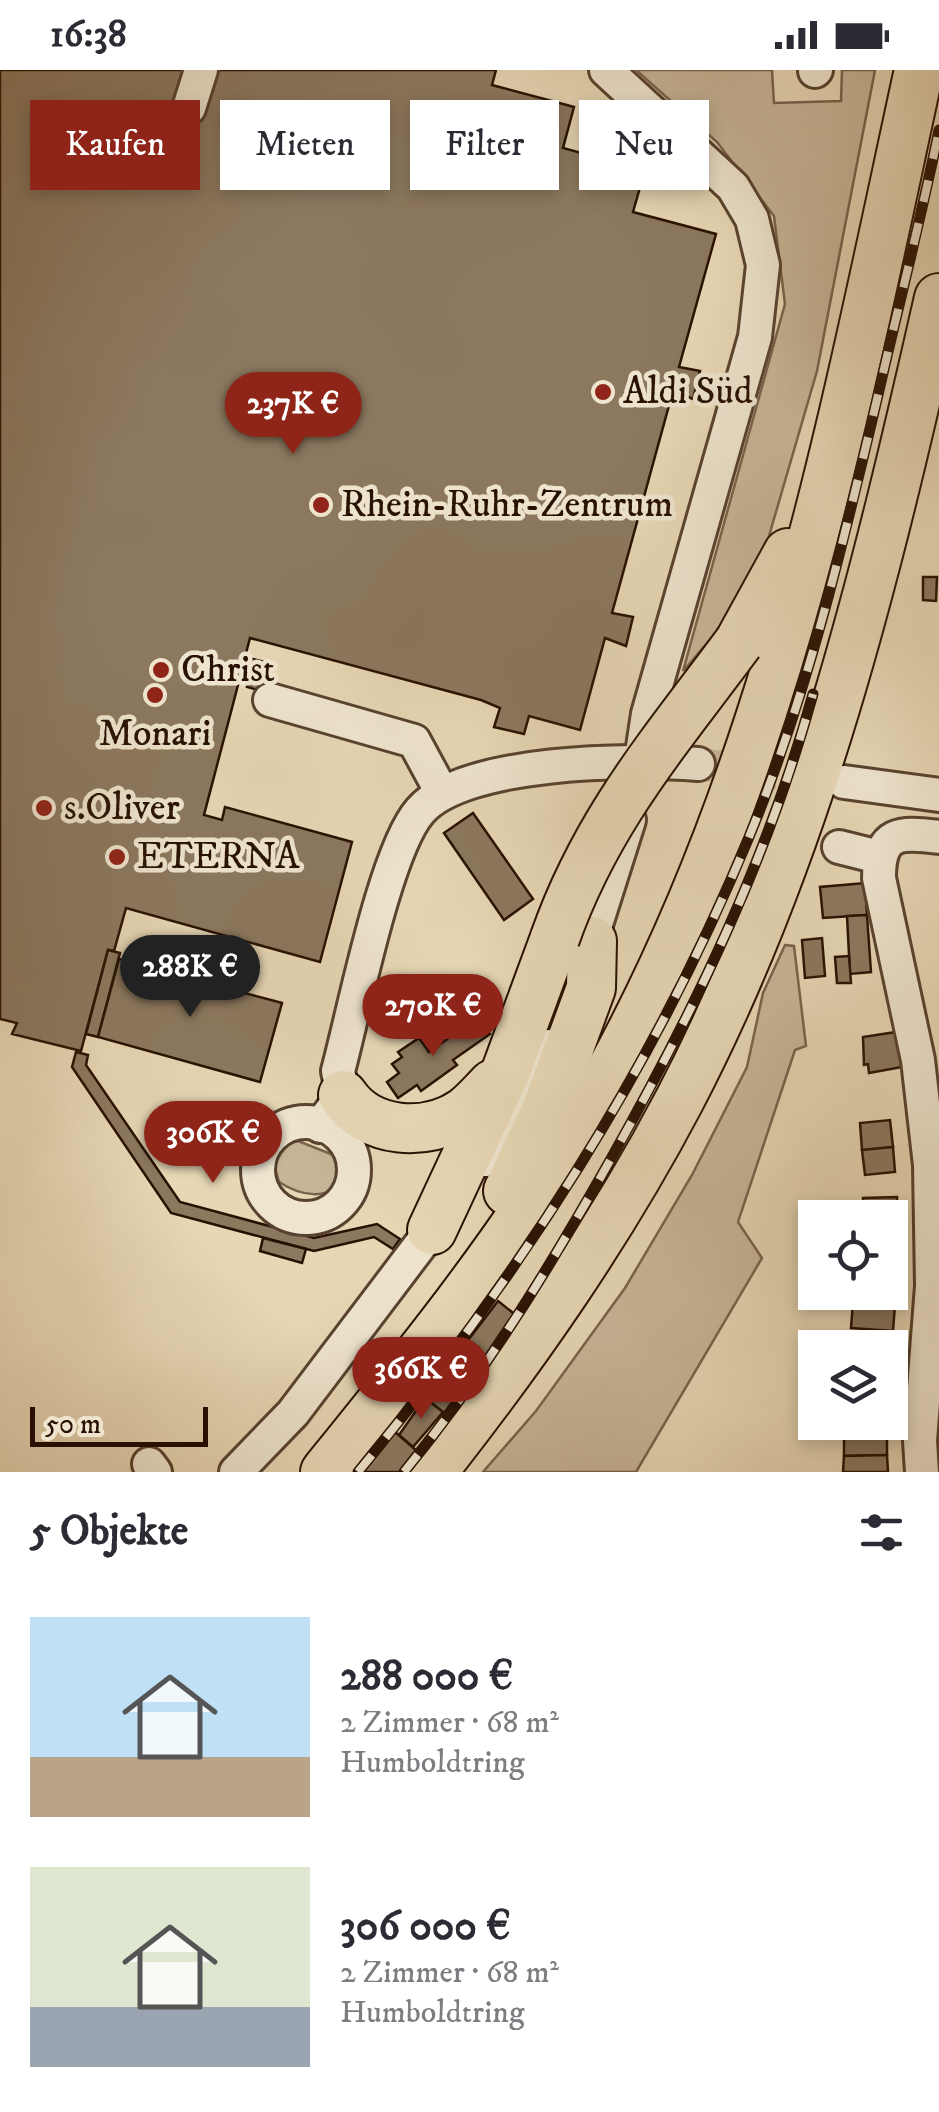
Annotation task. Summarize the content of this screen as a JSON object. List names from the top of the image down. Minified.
{"places":["Aldi Süd","Rhein-Ruhr-Zentrum","Christ","Monari","s.Oliver","ETERNA"],"scale_bar":"50 m","page":{"status":"16:38","chip":["Kaufen","Mieten","Filter","Neu"],"price":["237K €","288K €","270K €","306K €","366K €"],"scale":"50 m","heading":"5 Objekte","list":[{"name":"288 000 €","note":"2 Zimmer · 68 m² · Humboldtring"},{"name":"306 000 €","note":"2 Zimmer · 68 m² · Humboldtring"}]}}
